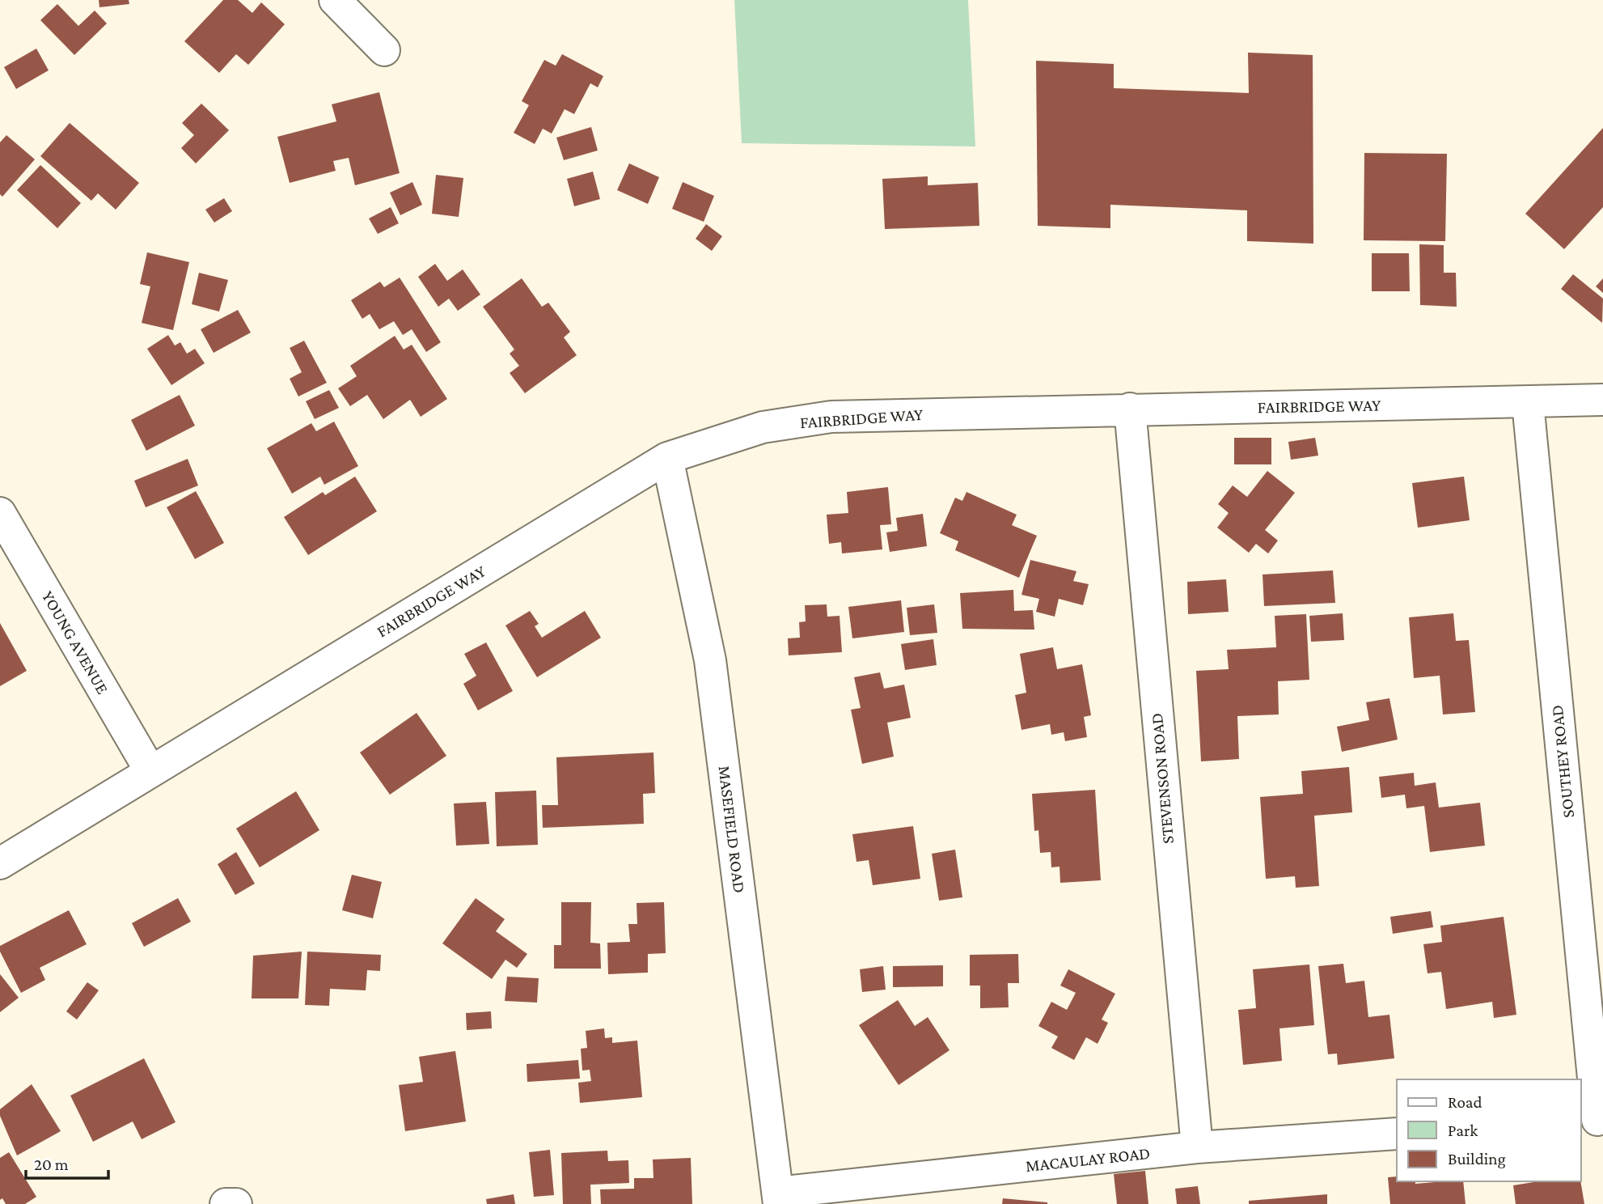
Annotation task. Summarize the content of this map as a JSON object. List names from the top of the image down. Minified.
{"streets":{"street":["FAIRBRIDGE WAY","YOUNG AVENUE","SOUTHEY ROAD","STEVENSON ROAD","MASEFIELD ROAD","MACAULAY ROAD"]},"crossings":[["FAIRBRIDGE WAY","YOUNG AVENUE"],["FAIRBRIDGE WAY","SOUTHEY ROAD"],["FAIRBRIDGE WAY","STEVENSON ROAD"],["FAIRBRIDGE WAY","MASEFIELD ROAD"],["STEVENSON ROAD","MACAULAY ROAD"],["MASEFIELD ROAD","MACAULAY ROAD"]],"legend":["Road","Park","Building"],"scale_bar":"20 m"}
